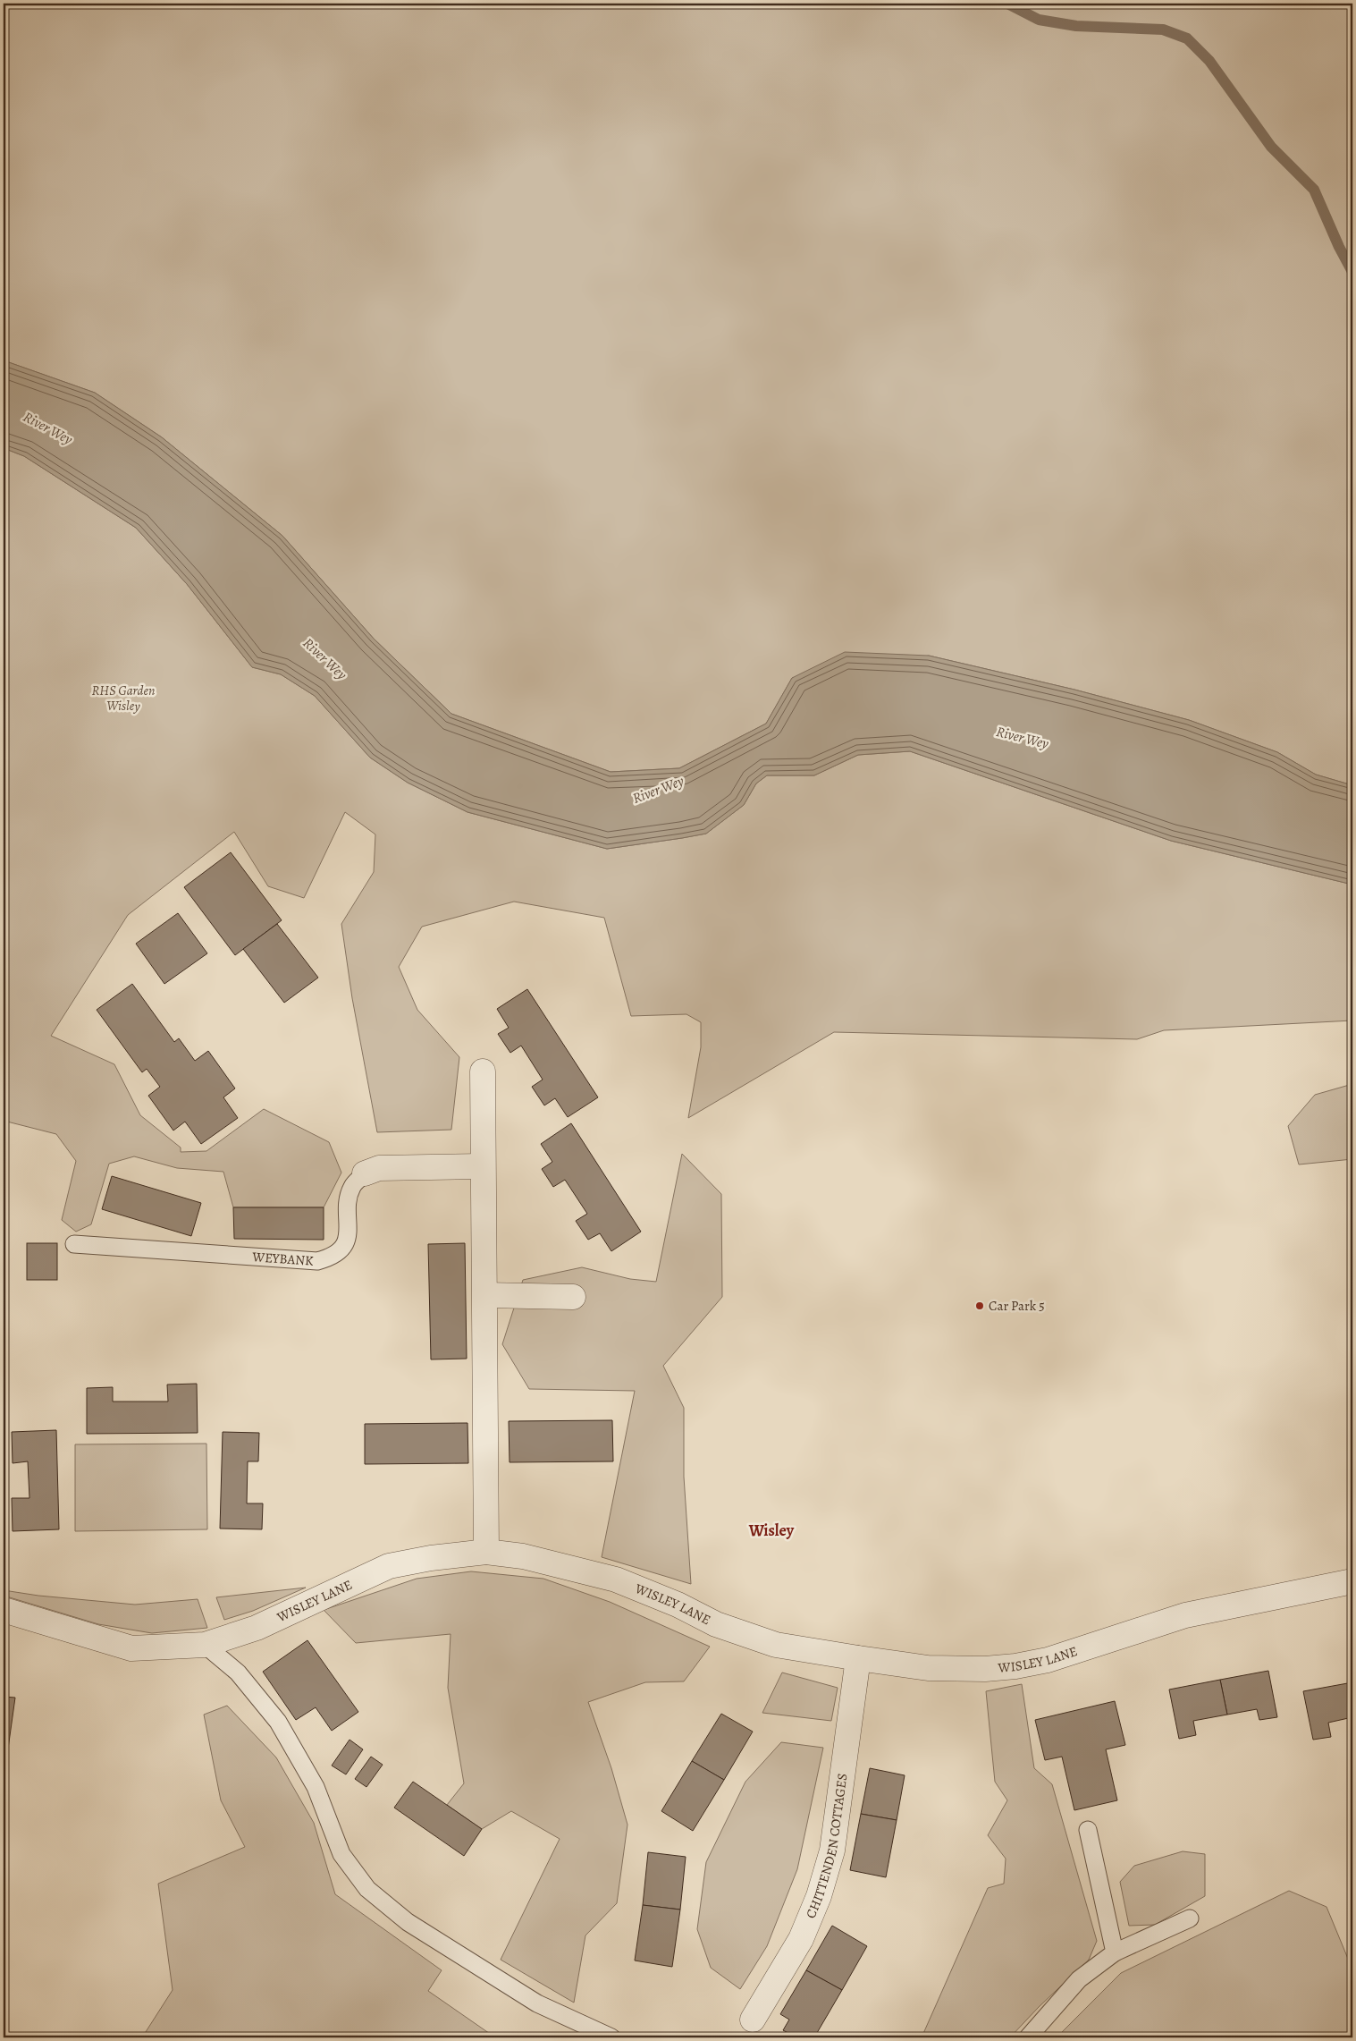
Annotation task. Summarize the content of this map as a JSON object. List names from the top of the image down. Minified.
{"streets":{"street":["WEYBANK","WISLEY LANE","CHITTENDEN COTTAGES"]},"crossings":[["WISLEY LANE","CHITTENDEN COTTAGES"]],"districts":["Wisley"],"water":["River Wey"],"parks":["RHS Garden Wisley"],"places":["Car Park 5"]}
